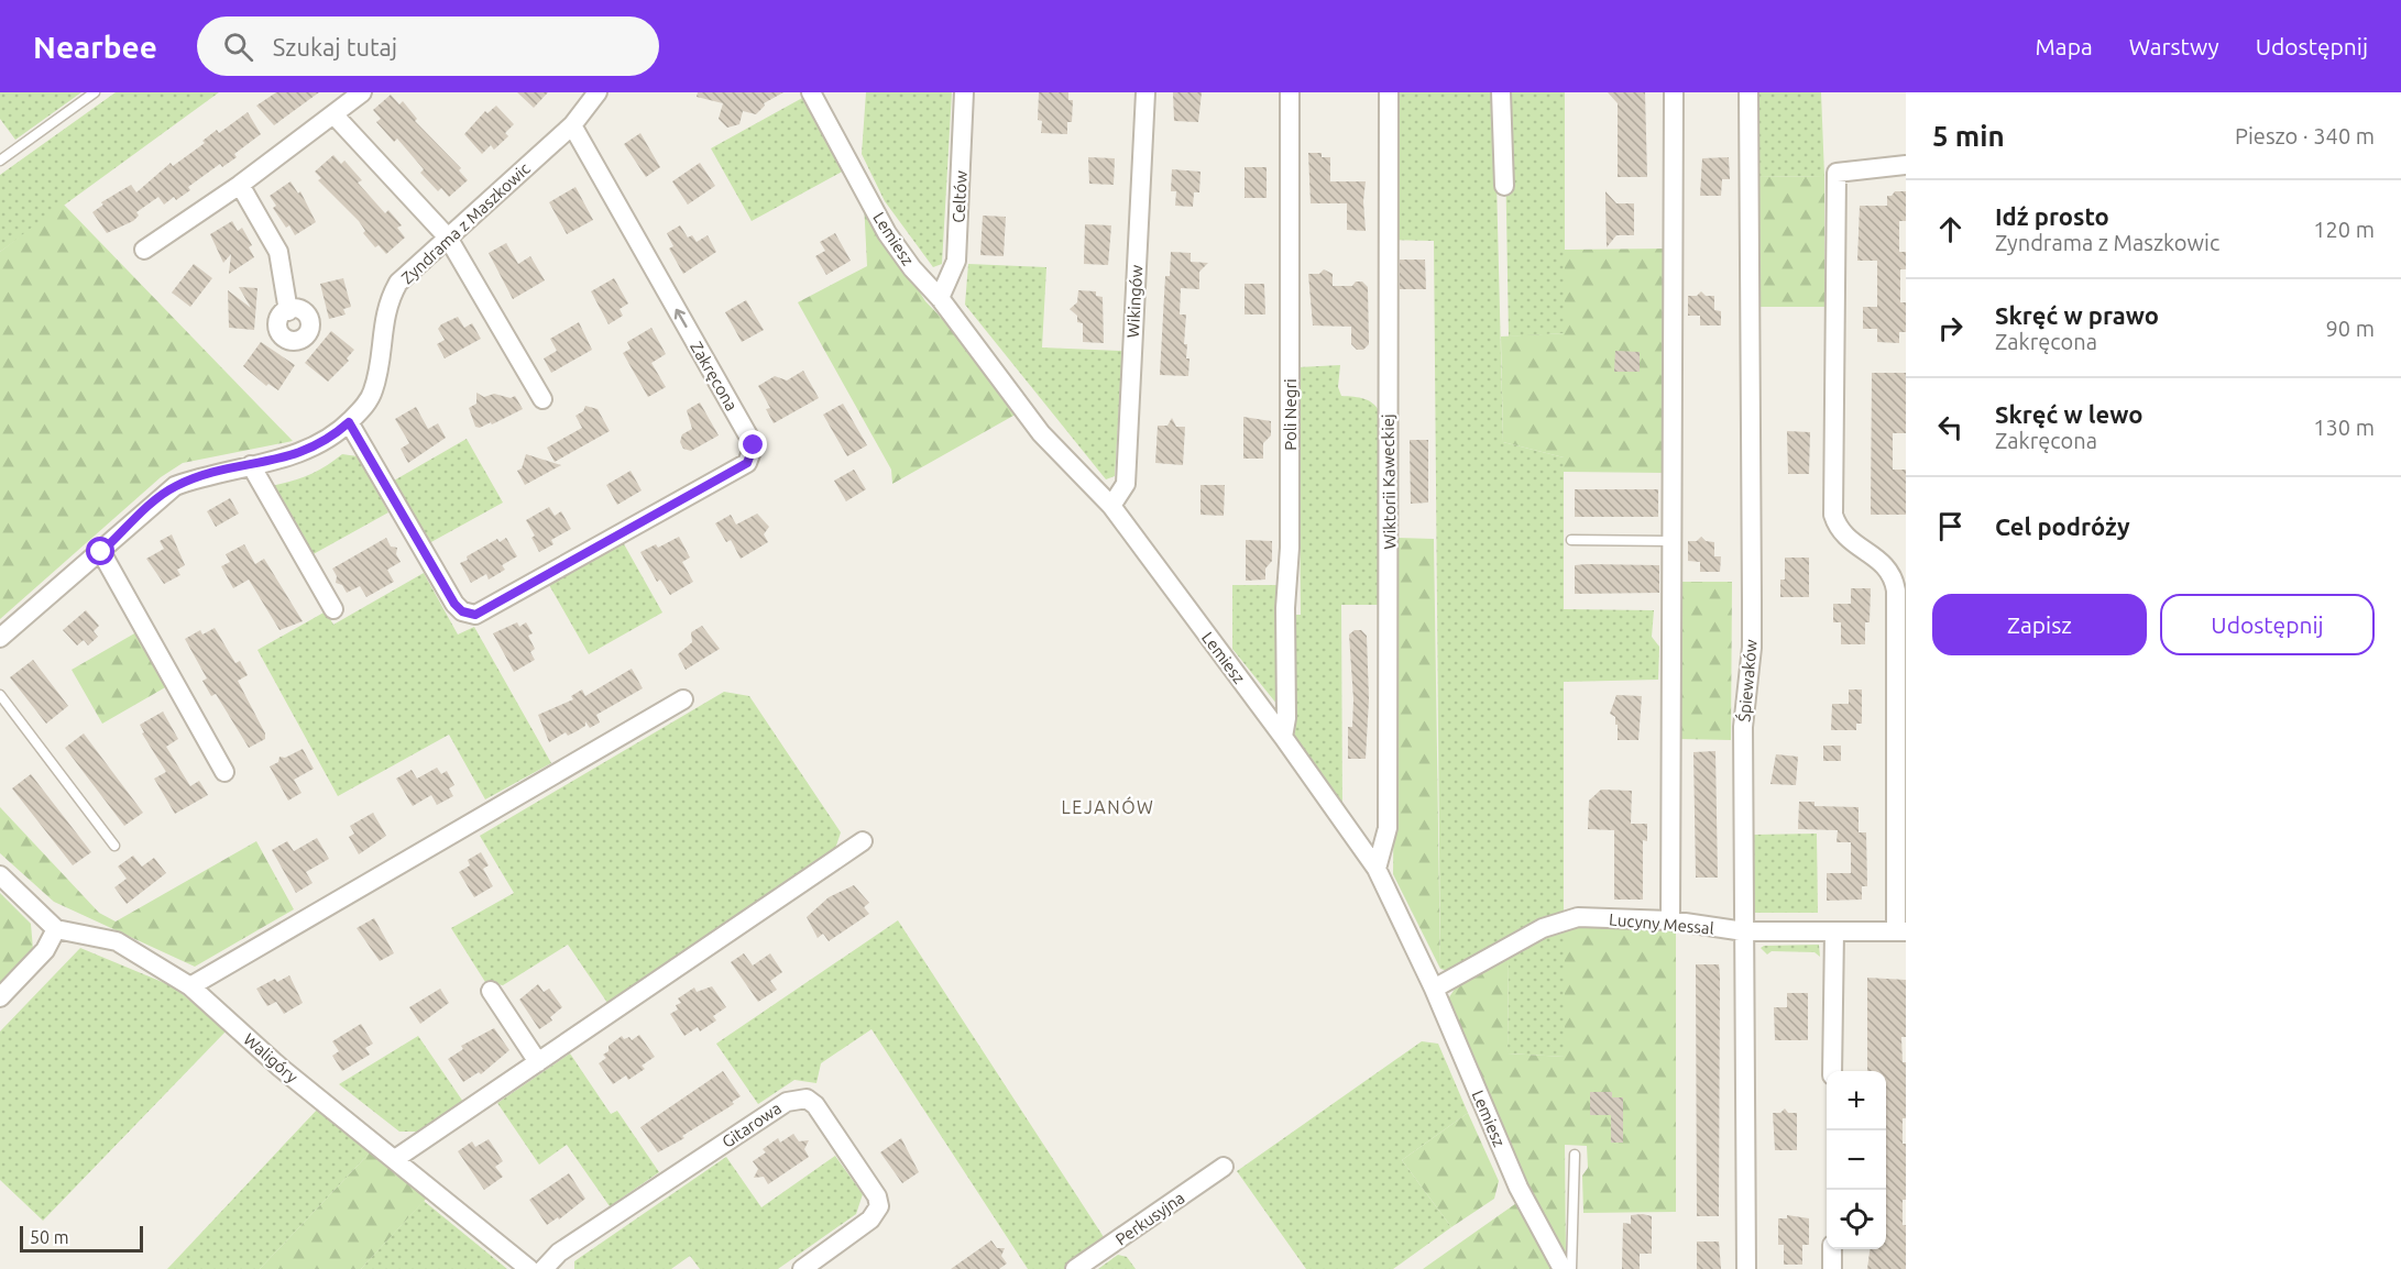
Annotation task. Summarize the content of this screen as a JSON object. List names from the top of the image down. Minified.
{"streets":{"street":["Celtów","Zyndrama z Maszkowic","Lemiesz","Wikingów","Zakręcona","Poli Negri","Wiktorii Kaweckiej","Śpiewaków","Lucyny Messal","Waligóry","Gitarowa","Perkusyjna"]},"crossings":[["Celtów","Lemiesz"],["Zyndrama z Maszkowic","Zakręcona"],["Lemiesz","Wikingów"],["Lemiesz","Poli Negri"],["Lemiesz","Wiktorii Kaweckiej"],["Lemiesz","Lucyny Messal"],["Śpiewaków","Lucyny Messal"]],"districts":["LEJANÓW"],"scale_bar":"50 m","page":{"header":"Nearbee","search":"Szukaj tutaj","nav":["Mapa","Warstwy","Udostępnij"],"heading":["5 min","Pieszo · 340 m"],"list":[["Idź prosto","Zyndrama z Maszkowic","120 m"],["Skręć w prawo","Zakręcona","90 m"],["Skręć w lewo","Zakręcona","130 m"],"Cel podróży"],"buttons":["Zapisz","Udostępnij"],"map_buttons":["+","−"],"scale":"50 m"}}
